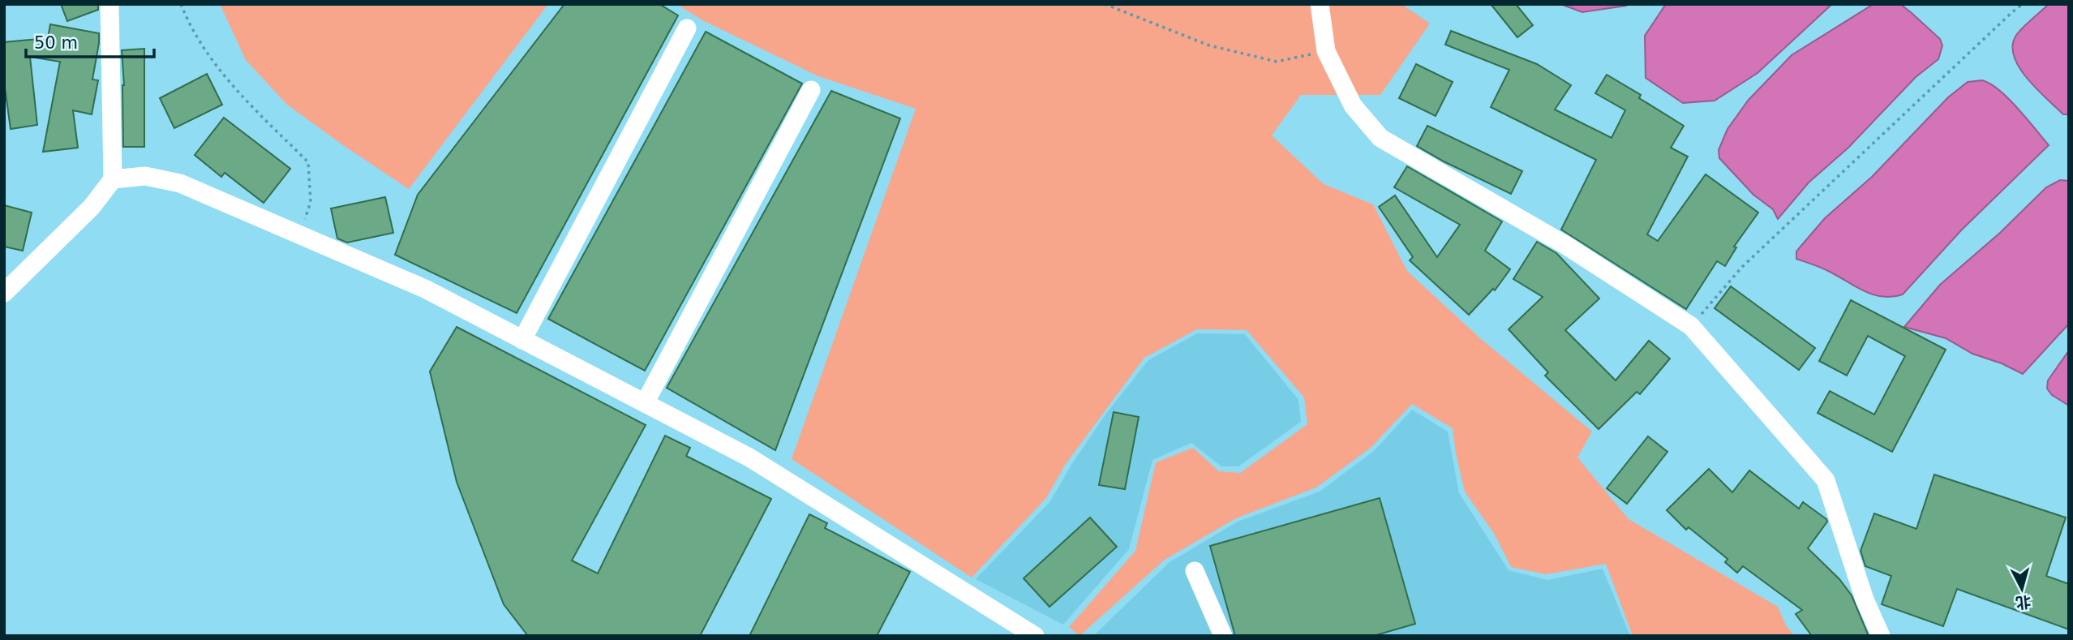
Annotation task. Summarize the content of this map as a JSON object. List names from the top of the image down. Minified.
{"scale_bar":"50 m","north":"bottom"}
